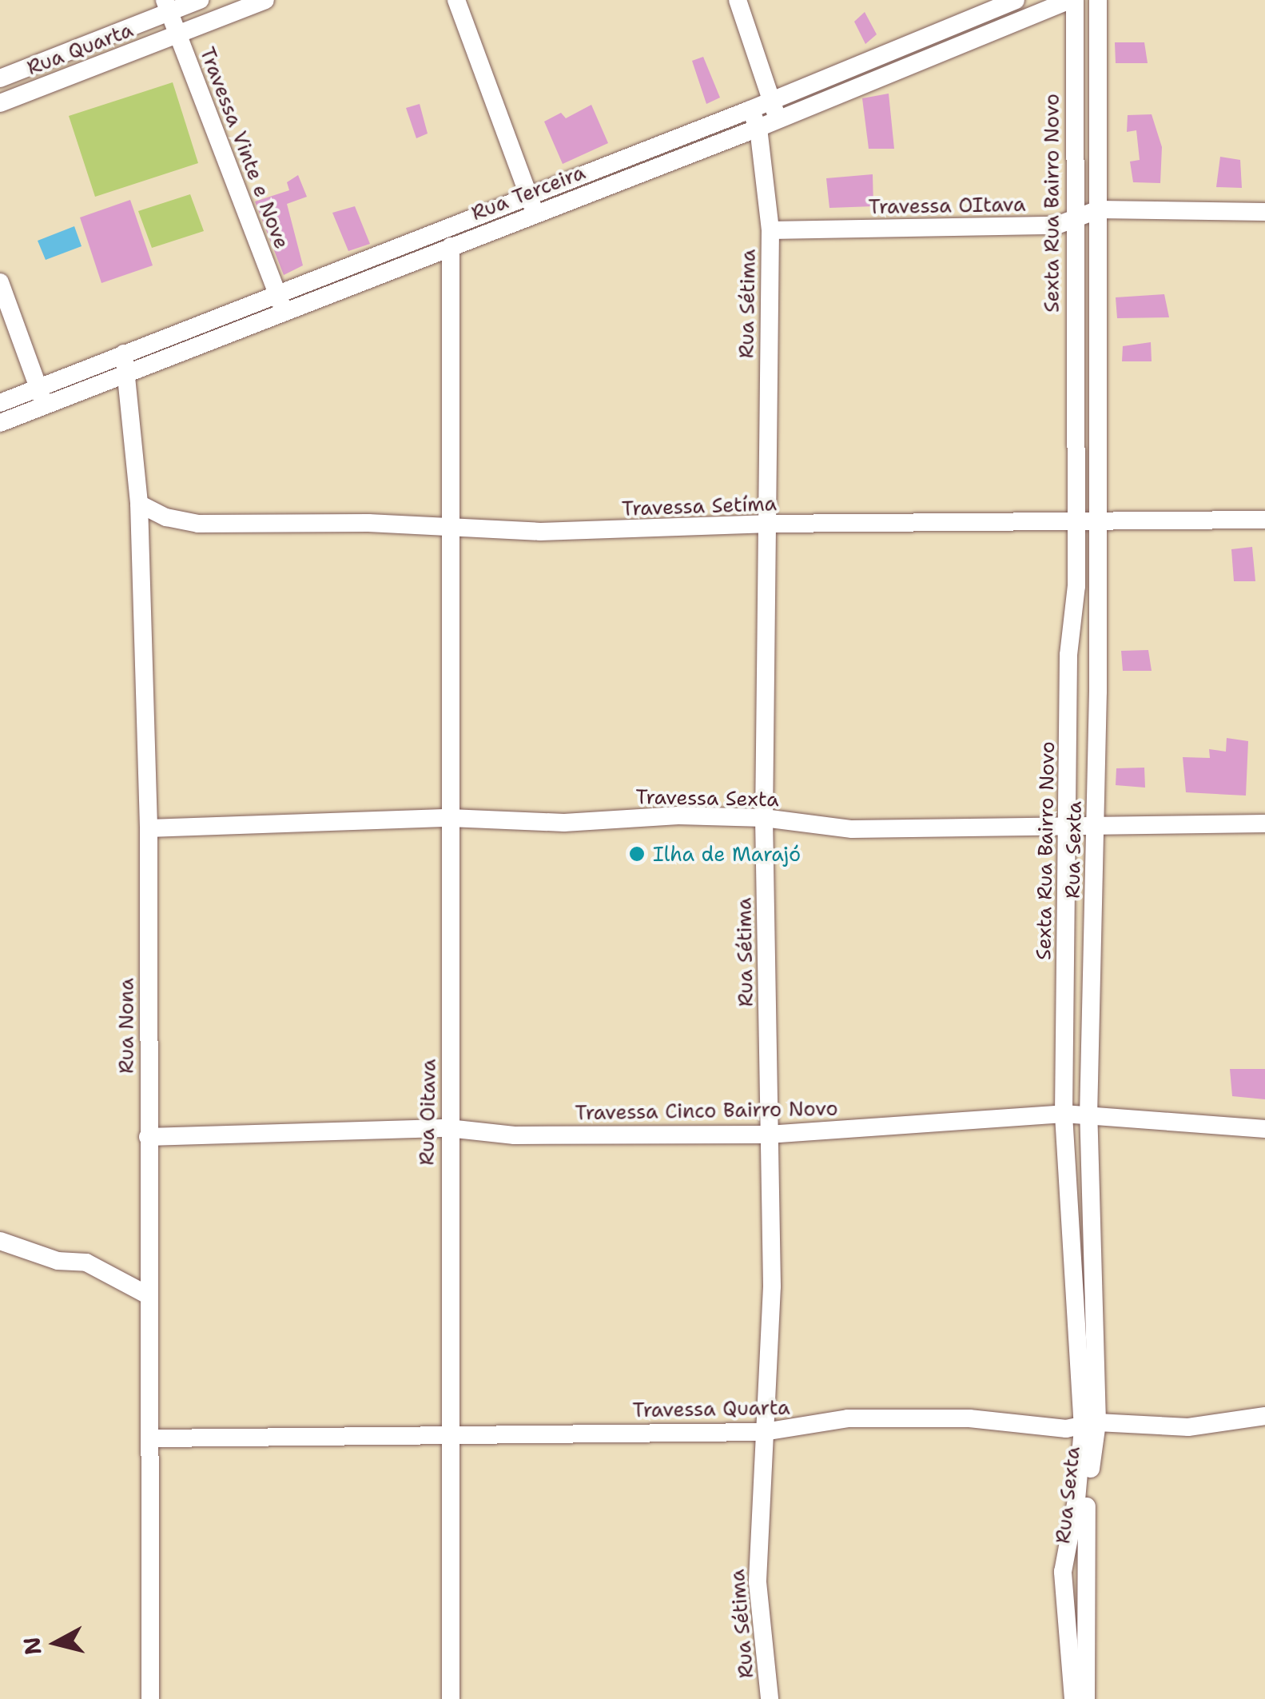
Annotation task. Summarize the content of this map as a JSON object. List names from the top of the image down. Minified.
{"streets":{"street":["Rua Quarta","Travessa Vinte e Nove","Rua Terceira","Sexta Rua Bairro Novo","Travessa OItava","Rua Sétima","Travessa Setíma","Travessa Sexta","Rua Sexta","Rua Nona","Travessa Cinco Bairro Novo","Rua Oitava","Travessa Quarta"]},"crossings":[["Rua Quarta","Travessa Vinte e Nove"],["Travessa Vinte e Nove","Rua Terceira"],["Rua Terceira","Sexta Rua Bairro Novo"],["Rua Terceira","Rua Sétima"],["Rua Terceira","Rua Nona"],["Rua Terceira","Rua Oitava"],["Sexta Rua Bairro Novo","Travessa OItava"],["Sexta Rua Bairro Novo","Travessa Setíma"],["Sexta Rua Bairro Novo","Travessa Sexta"],["Sexta Rua Bairro Novo","Rua Sexta"],["Sexta Rua Bairro Novo","Travessa Cinco Bairro Novo"],["Sexta Rua Bairro Novo","Travessa Quarta"],["Travessa OItava","Rua Sétima"],["Travessa OItava","Rua Sexta"],["Rua Sétima","Travessa Setíma"],["Rua Sétima","Travessa Sexta"],["Rua Sétima","Travessa Cinco Bairro Novo"],["Rua Sétima","Travessa Quarta"],["Travessa Setíma","Rua Sexta"],["Travessa Setíma","Rua Nona"],["Travessa Setíma","Rua Oitava"],["Travessa Sexta","Rua Sexta"],["Travessa Sexta","Rua Nona"],["Travessa Sexta","Rua Oitava"],["Rua Sexta","Travessa Cinco Bairro Novo"],["Rua Sexta","Travessa Quarta"],["Rua Nona","Travessa Cinco Bairro Novo"],["Rua Nona","Travessa Quarta"],["Travessa Cinco Bairro Novo","Rua Oitava"],["Rua Oitava","Travessa Quarta"]],"places":["Ilha de Marajó"],"north":"left"}
